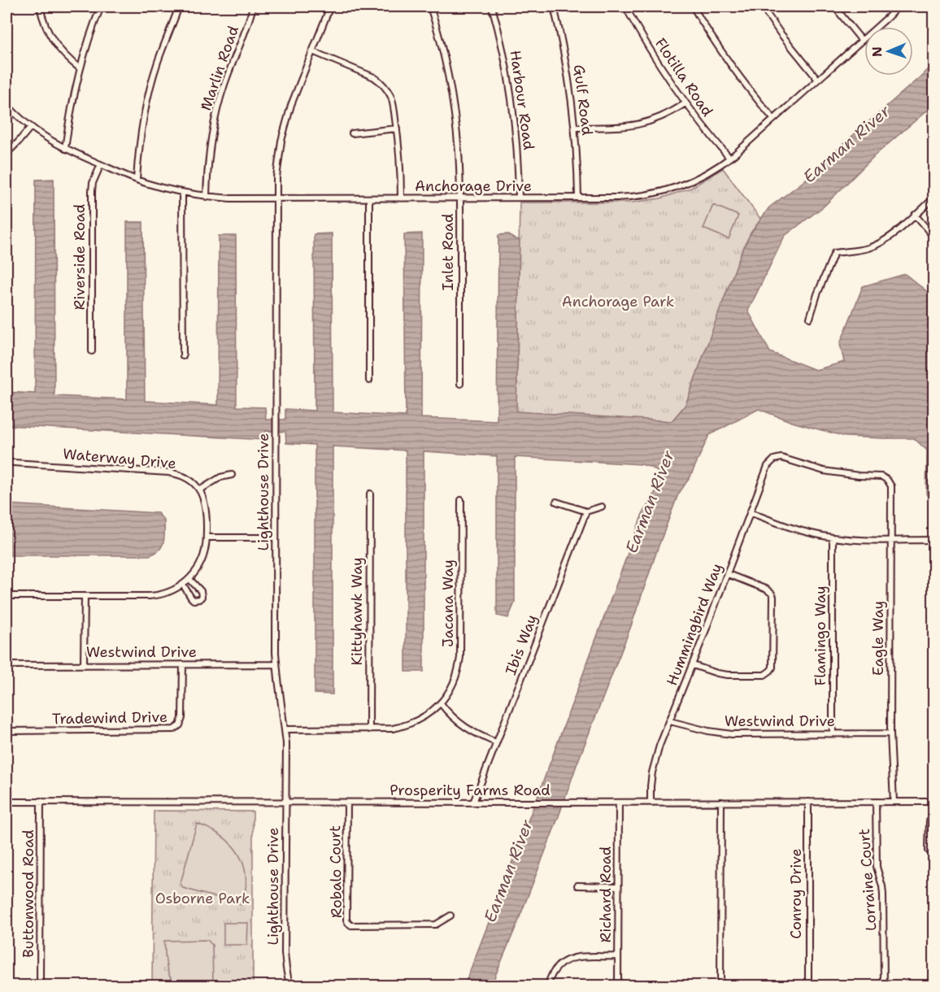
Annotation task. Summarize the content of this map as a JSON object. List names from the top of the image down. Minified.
{"streets":{"street":["Marlin Road","Flotilla Road","Harbour Road","Gulf Road","Anchorage Drive","Inlet Road","Riverside Road","Waterway Drive","Lighthouse Drive","Jacana Way","Kittyhawk Way","Hummingbird Way","Flamingo Way","Eagle Way","Ibis Way","Westwind Drive","Tradewind Drive","Prosperity Farms Road","Robalo Court","Lorraine Court","Buttonwood Road","Conroy Drive","Richard Road"]},"crossings":[["Marlin Road","Anchorage Drive"],["Flotilla Road","Anchorage Drive"],["Harbour Road","Anchorage Drive"],["Gulf Road","Anchorage Drive"],["Anchorage Drive","Inlet Road"],["Anchorage Drive","Riverside Road"],["Anchorage Drive","Lighthouse Drive"],["Lighthouse Drive","Westwind Drive"],["Lighthouse Drive","Prosperity Farms Road"],["Hummingbird Way","Eagle Way"],["Hummingbird Way","Westwind Drive"],["Hummingbird Way","Prosperity Farms Road"],["Flamingo Way","Westwind Drive"],["Eagle Way","Westwind Drive"],["Eagle Way","Prosperity Farms Road"],["Ibis Way","Prosperity Farms Road"],["Westwind Drive","Tradewind Drive"],["Prosperity Farms Road","Robalo Court"],["Prosperity Farms Road","Lorraine Court"],["Prosperity Farms Road","Buttonwood Road"],["Prosperity Farms Road","Conroy Drive"],["Prosperity Farms Road","Richard Road"]],"water":["Earman River"],"parks":["Anchorage Park","Osborne Park"],"north":"left"}
